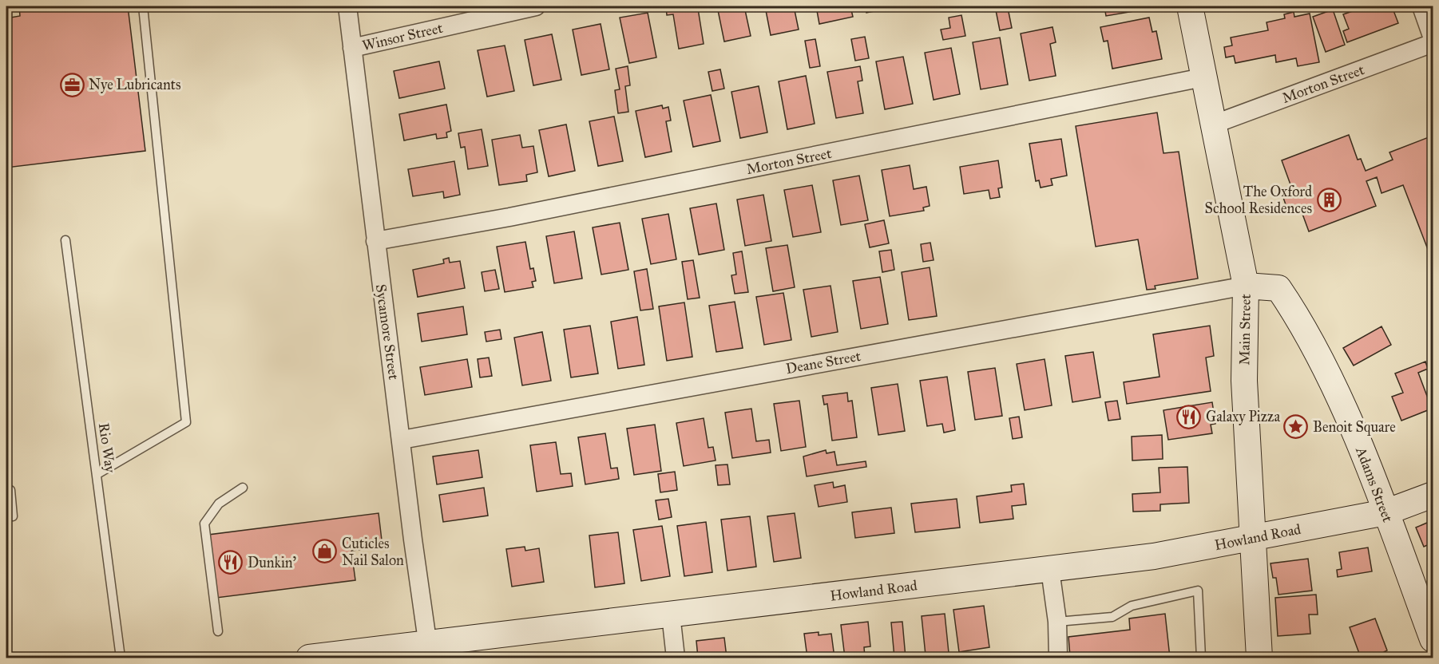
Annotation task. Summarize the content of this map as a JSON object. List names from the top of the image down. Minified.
{"streets":{"main road":["Main Street","Adams Street","Howland Road"],"street":["Winsor Street","Morton Street","Sycamore Street","Deane Street"],"lane":["Rio Way"]},"crossings":[["Winsor Street","Sycamore Street"],["Morton Street","Main Street"],["Morton Street","Sycamore Street"],["Main Street","Deane Street"],["Main Street","Adams Street"],["Main Street","Howland Road"],["Sycamore Street","Deane Street"],["Sycamore Street","Howland Road"],["Deane Street","Adams Street"],["Adams Street","Howland Road"]],"places":{"office":["Nye Lubricants"],"building":["The Oxford School Residences"],"restaurant":["Galaxy Pizza","Dunkin'"],"place":["Benoit Square"],"shop":["Cuticles Nail Salon"]}}
